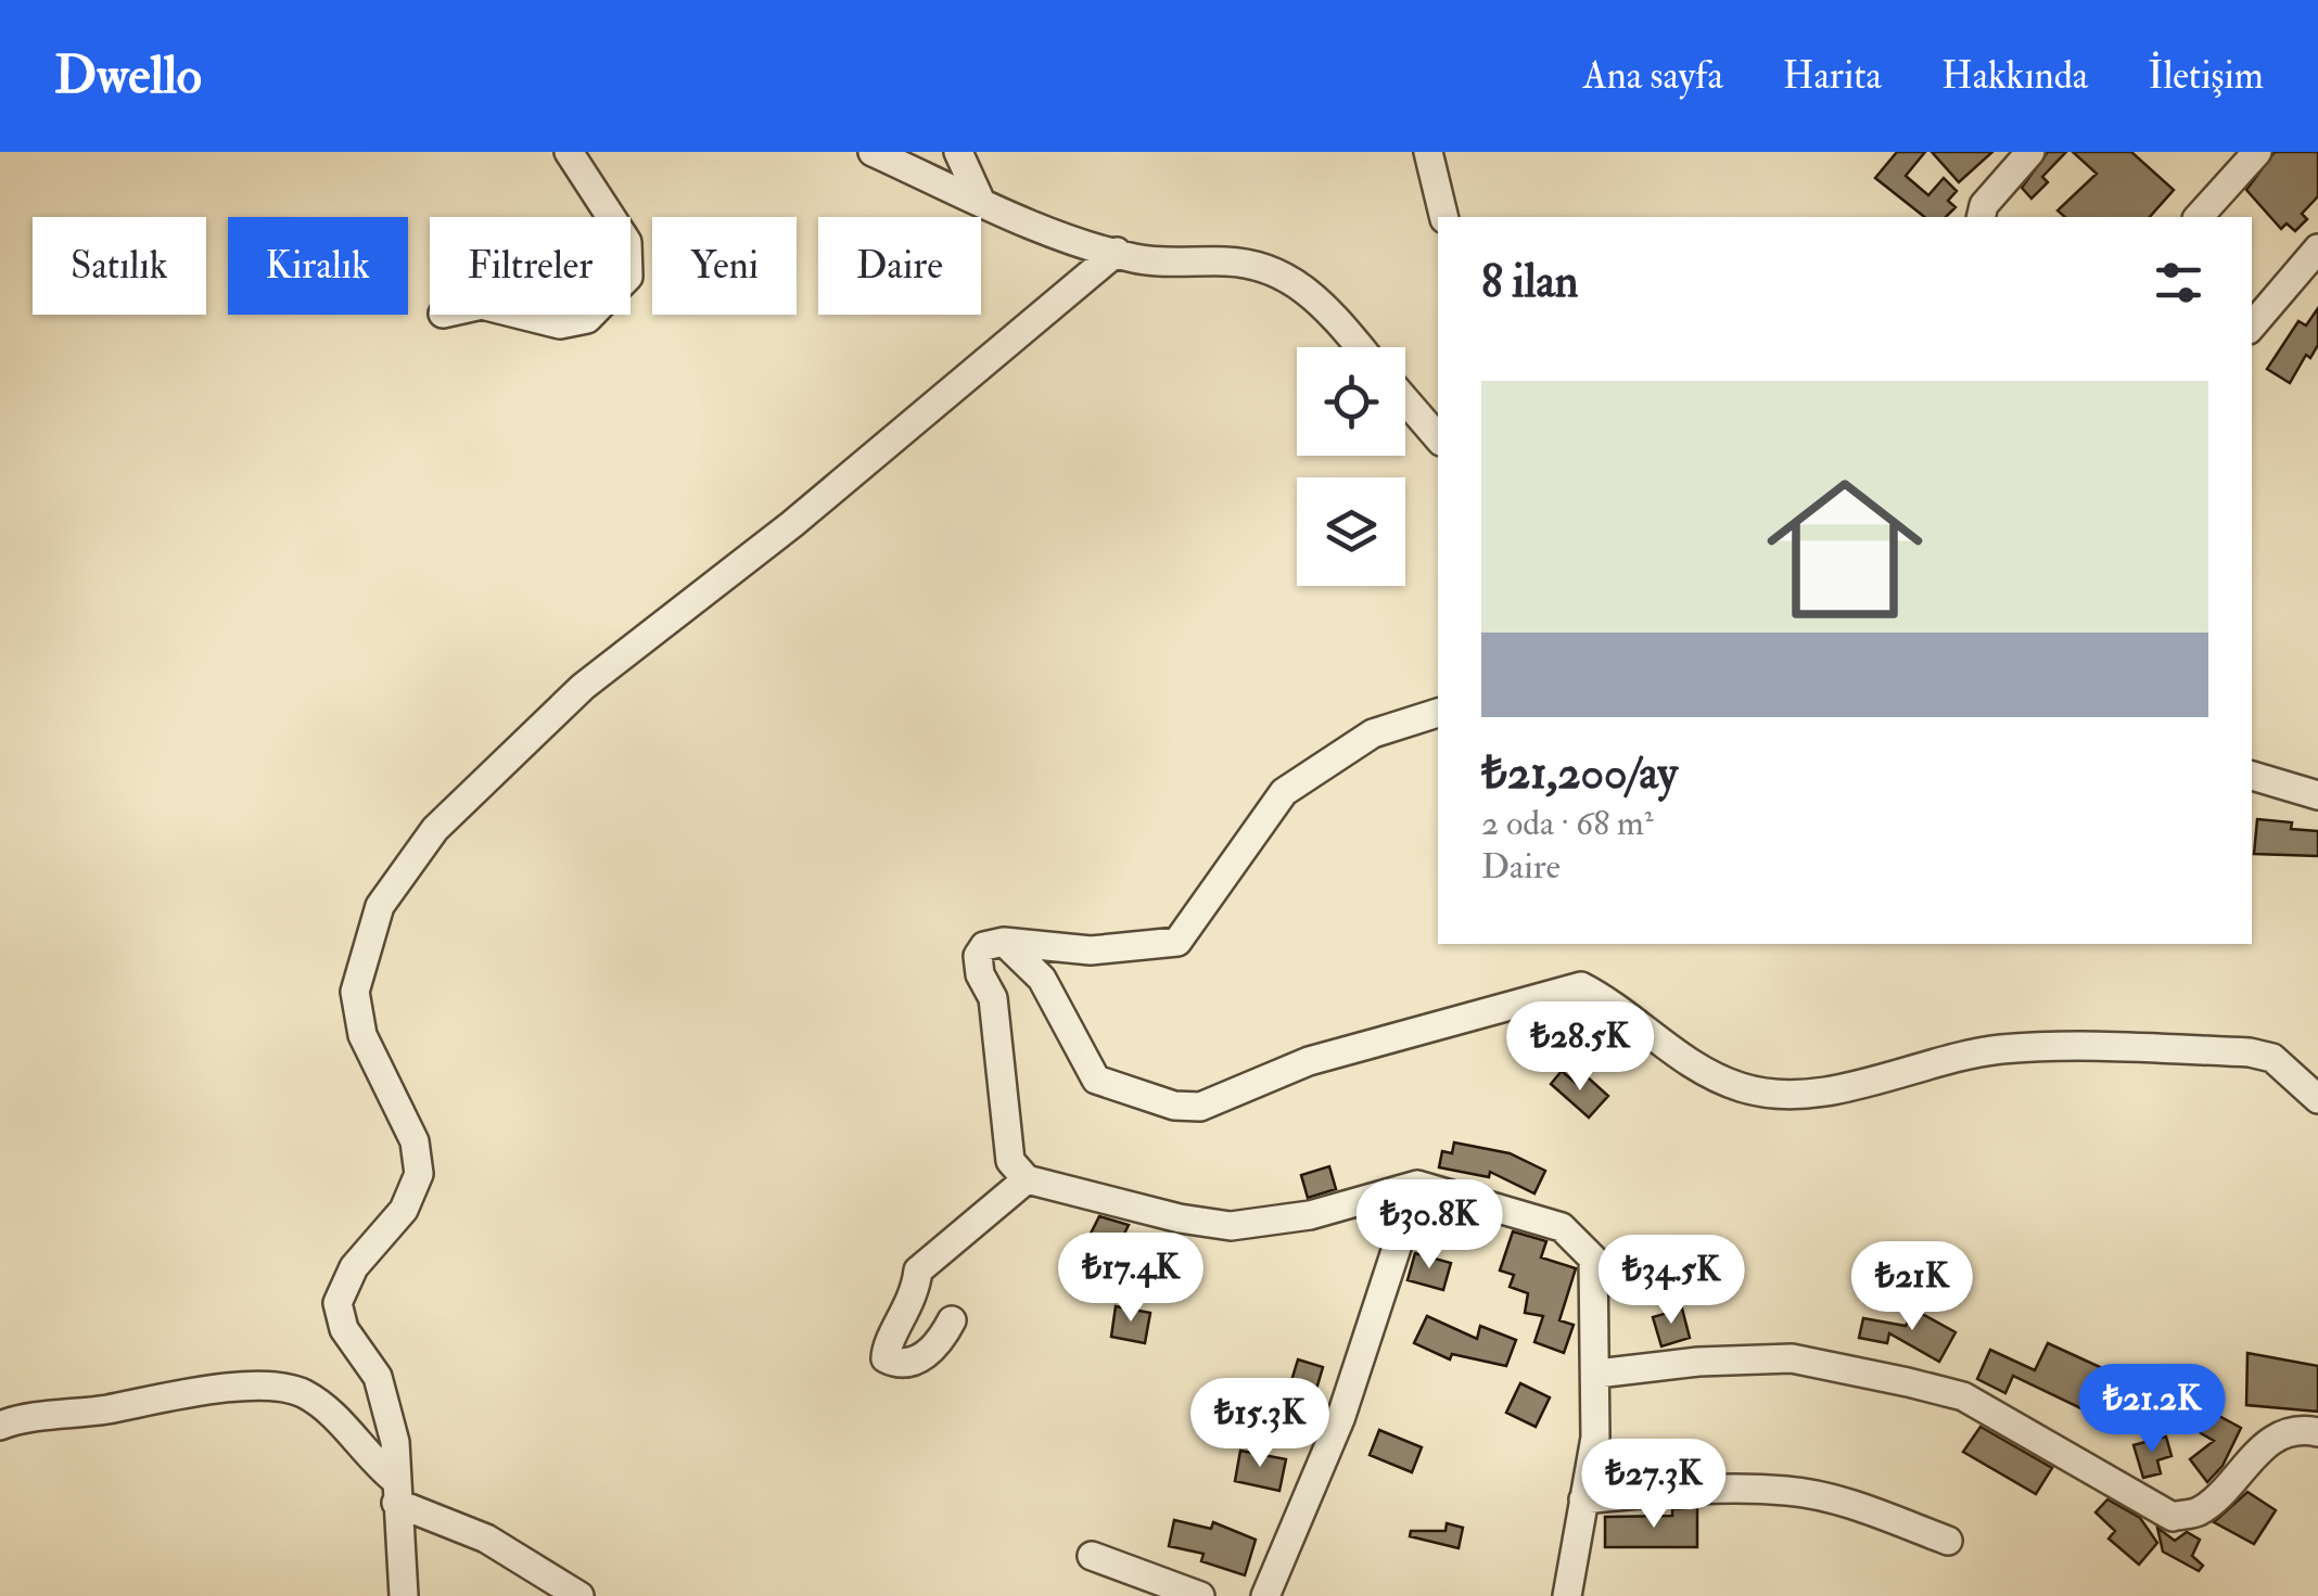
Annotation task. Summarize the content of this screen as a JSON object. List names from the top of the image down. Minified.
{"page":{"header":"Dwello","nav":["Ana sayfa","Harita","Hakkında","İletişim"],"chip":["Satılık","Kiralık","Filtreler","Yeni","Daire"],"heading":"8 ilan","list":[{"name":"₺21,200/ay","note":"2 oda · 68 m² · Daire"}],"price":["₺28.5K","₺30.8K","₺17.4K","₺34.5K","₺21K","₺21.2K","₺15.3K","₺27.3K"]}}
